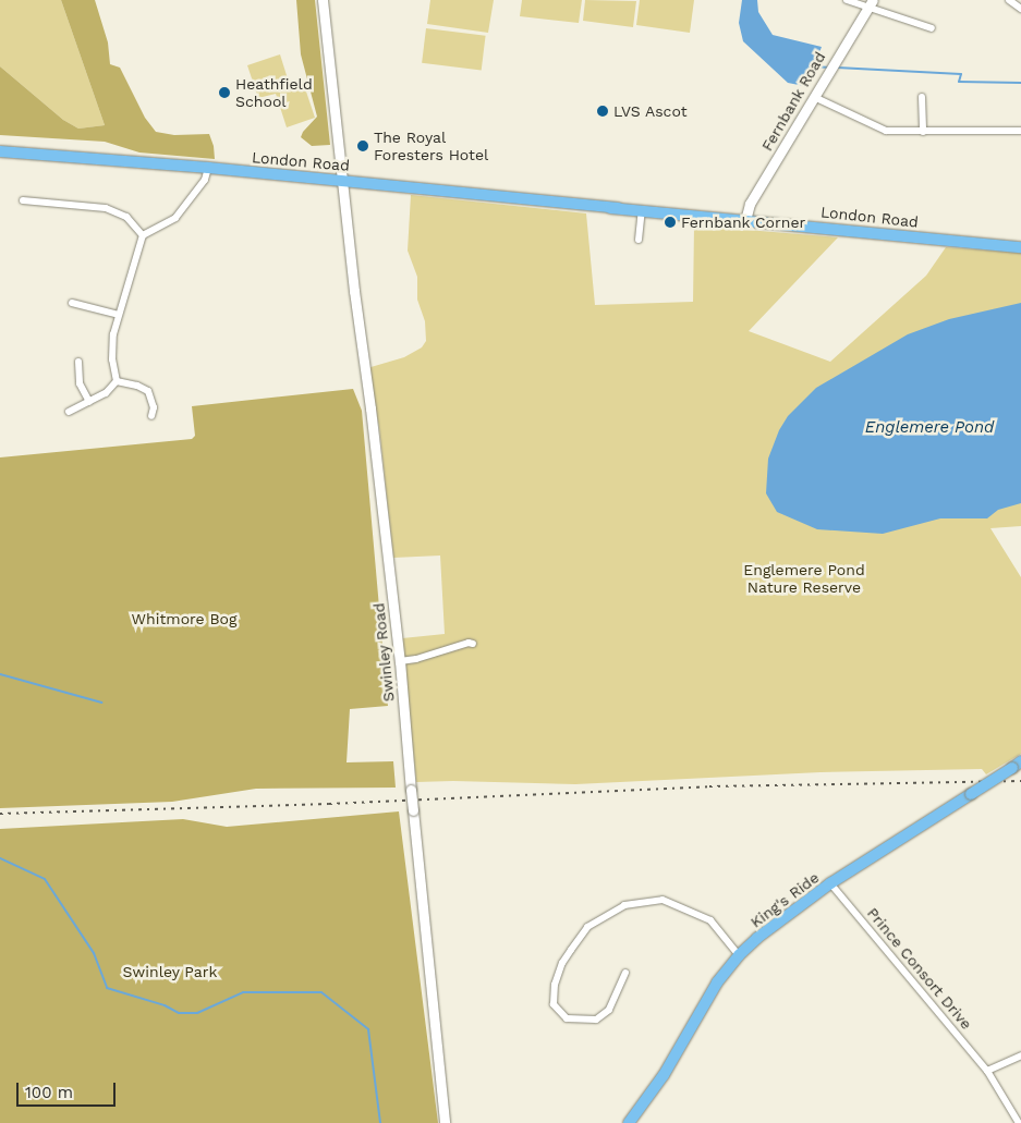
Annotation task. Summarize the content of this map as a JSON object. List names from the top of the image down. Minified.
{"streets":{"main road":["Fernbank Road","London Road","Swinley Road","King's Ride"],"street":["Prince Consort Drive"]},"crossings":[["Fernbank Road","London Road"],["London Road","Swinley Road"],["King's Ride","Prince Consort Drive"]],"water":["Englemere Pond"],"parks":["Englemere Pond Nature Reserve","Whitmore Bog","Swinley Park"],"places":["Heathfield School","LVS Ascot","The Royal Foresters Hotel","Fernbank Corner"],"scale_bar":"100 m"}
